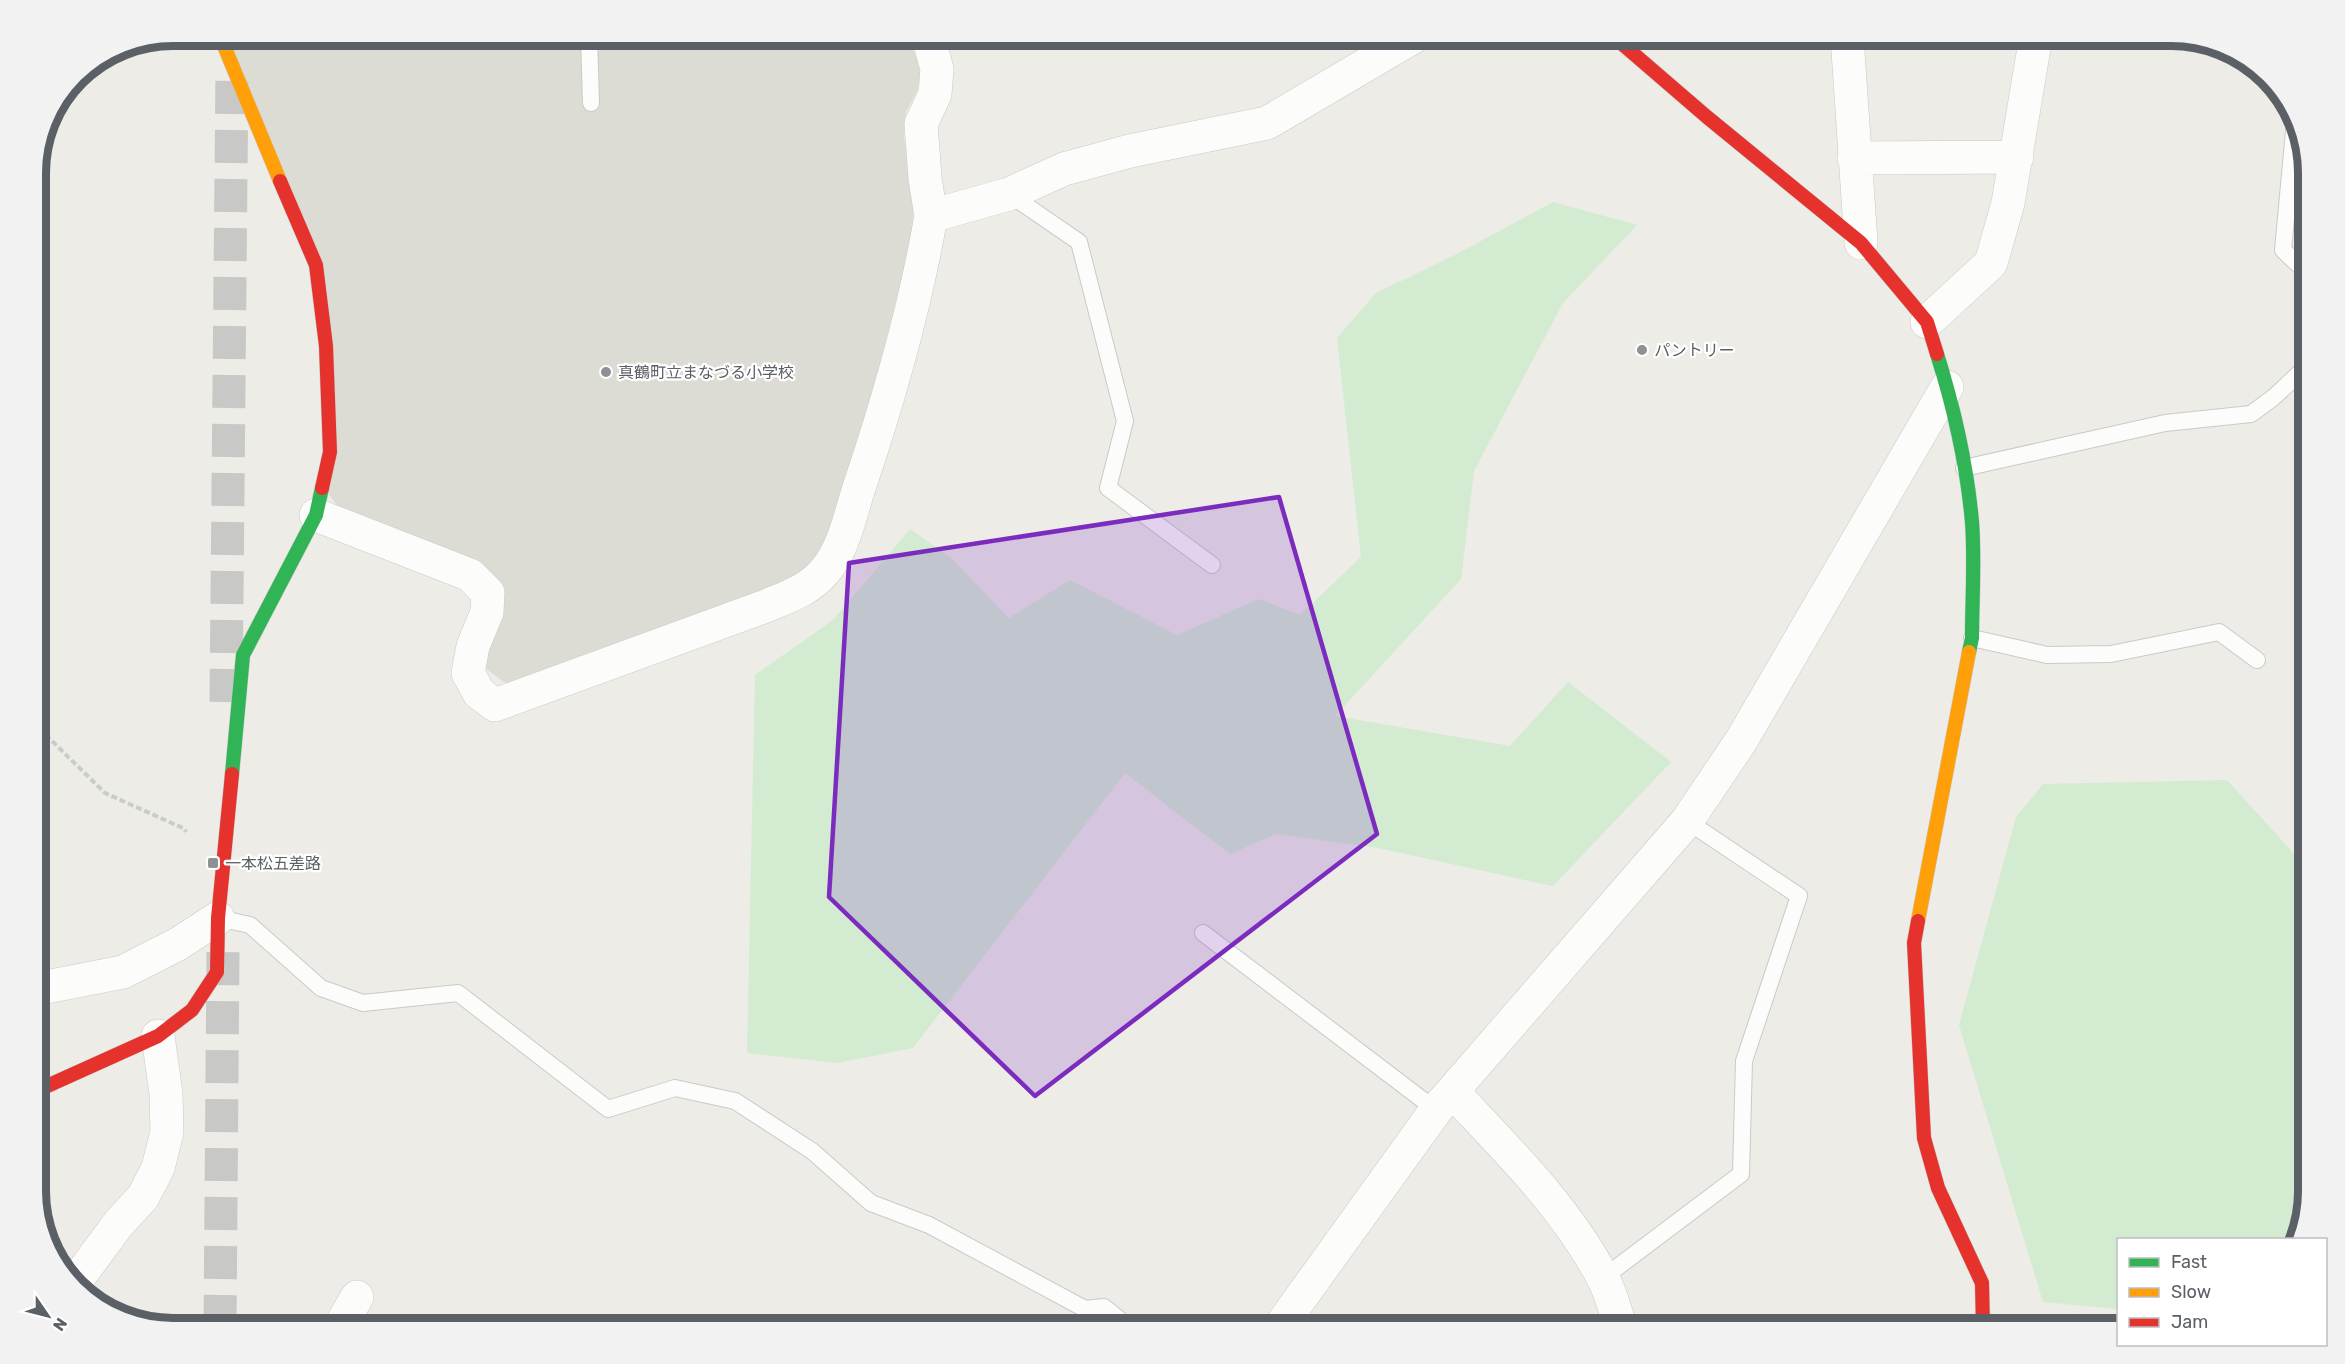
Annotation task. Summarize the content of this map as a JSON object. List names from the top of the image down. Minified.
{"places":{"other":["パントリー","真鶴町立まなづる小学校"],"transit":["一本松五差路"]},"legend":["Fast","Slow","Jam"],"north":"bottom right"}
